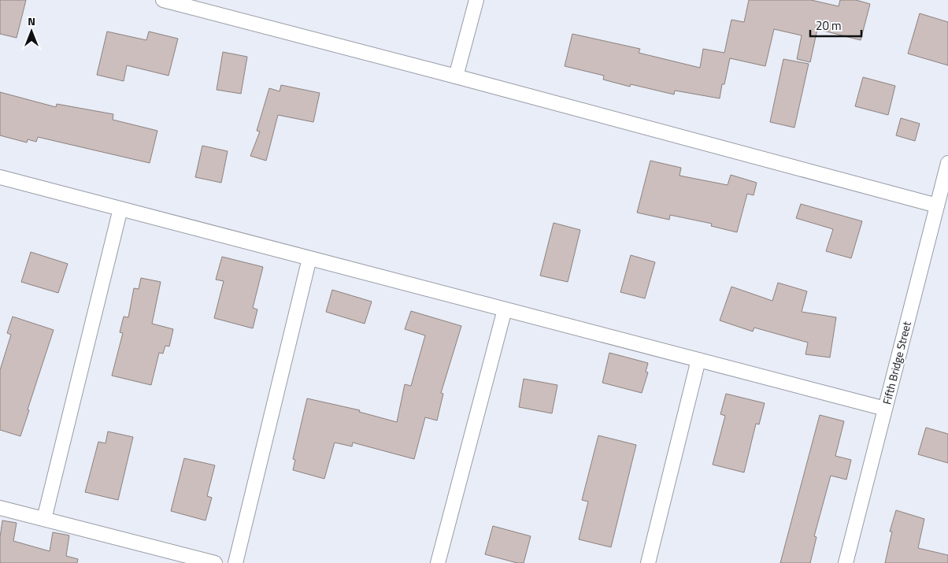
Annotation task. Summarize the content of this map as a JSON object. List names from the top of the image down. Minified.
{"streets":{"street":["Fifth Bridge Street"]},"scale_bar":"20 m","north":"top"}
